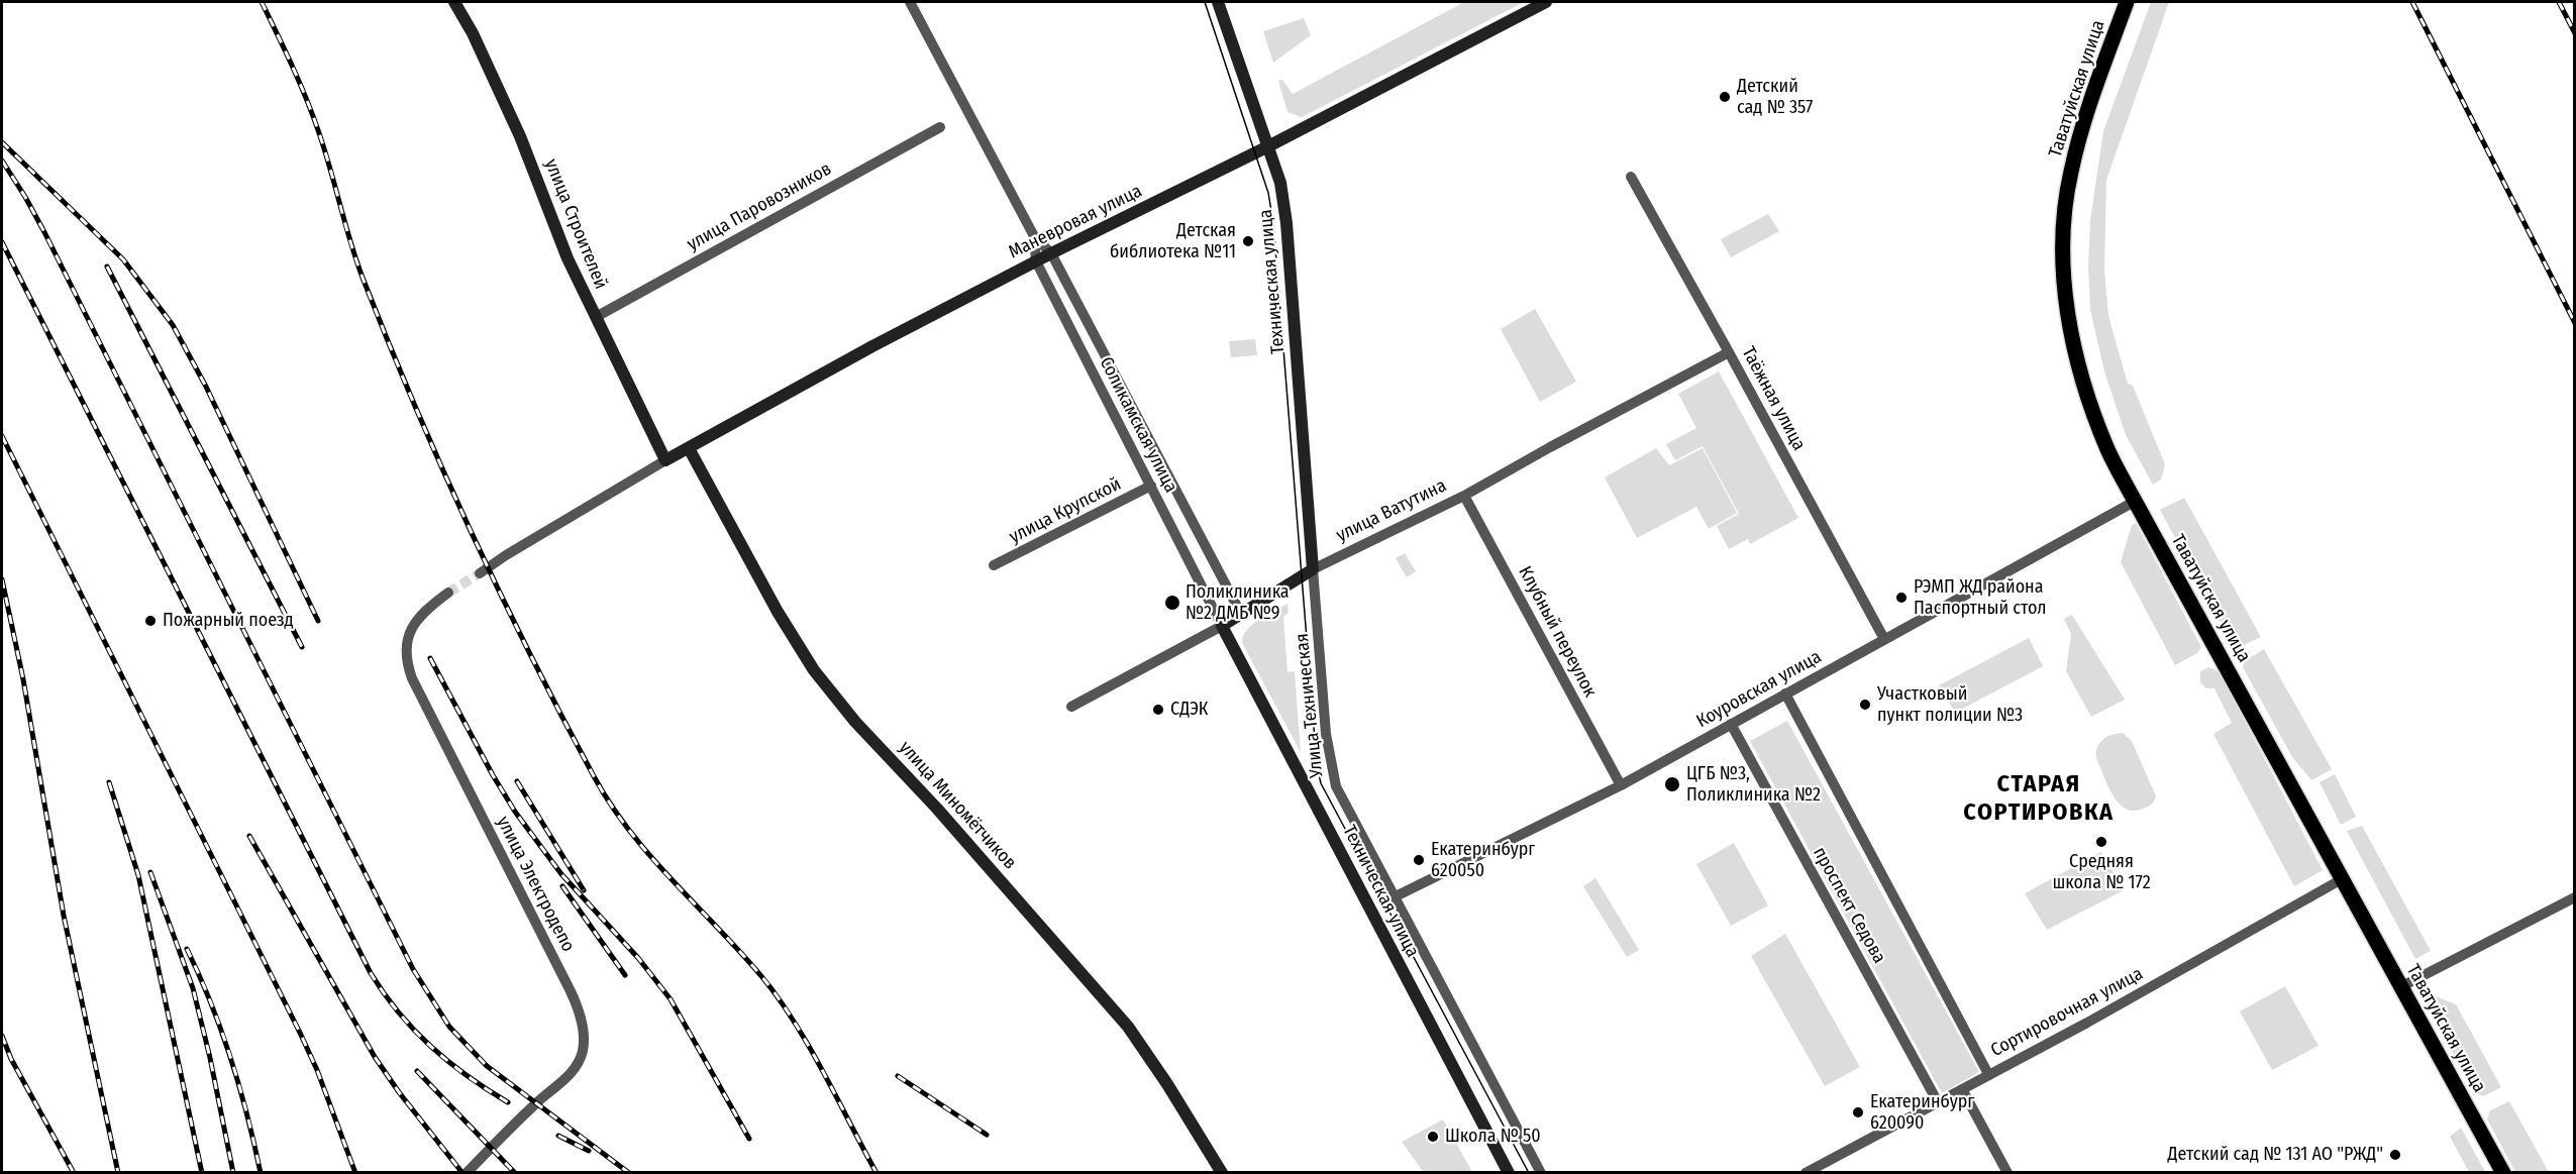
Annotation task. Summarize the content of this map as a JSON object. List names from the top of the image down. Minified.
{"streets":{"main road":["Таватуйская улица"],"street":["улица Паровозников","Маневровая улица","улица Строителей","Техническая улица","Таёжная улица","Соликамская улица","улица Крупской","улица Ватутина","Клубный переулок","Коуровская улица","Улица Техническая","улица Миномётчиков","улица Электродепо","проспект Седова","Сортировочная улица"]},"crossings":[["Таватуйская улица","Коуровская улица"],["Таватуйская улица","Сортировочная улица"],["улица Паровозников","улица Строителей"],["Маневровая улица","улица Строителей"],["Маневровая улица","Техническая улица"],["Маневровая улица","Соликамская улица"],["Маневровая улица","улица Миномётчиков"],["Техническая улица","Соликамская улица"],["Техническая улица","улица Ватутина"],["Техническая улица","Улица Техническая"],["Таёжная улица","улица Ватутина"],["Таёжная улица","Коуровская улица"],["Соликамская улица","улица Крупской"],["Соликамская улица","улица Ватутина"],["улица Ватутина","Клубный переулок"],["улица Ватутина","Улица Техническая"],["Клубный переулок","Коуровская улица"],["Коуровская улица","Улица Техническая"],["Коуровская улица","проспект Седова"],["проспект Седова","Сортировочная улица"]],"districts":["СТАРАЯ СОРТИРОВКА"],"places":["Детский сад № 357","Детская библиотека №11","РЭМП ЖД района Паспортный стол","Поликлиника №2 ДМБ №9","Пожарный поезд","Участковый пункт полиции №3","СДЭК","ЦГБ №3, Поликлиника №2","Средняя школа № 172","Екатеринбург 620050","Екатеринбург 620090","Школа № 50","Детский сад № 131 АО \"РЖД\""]}
